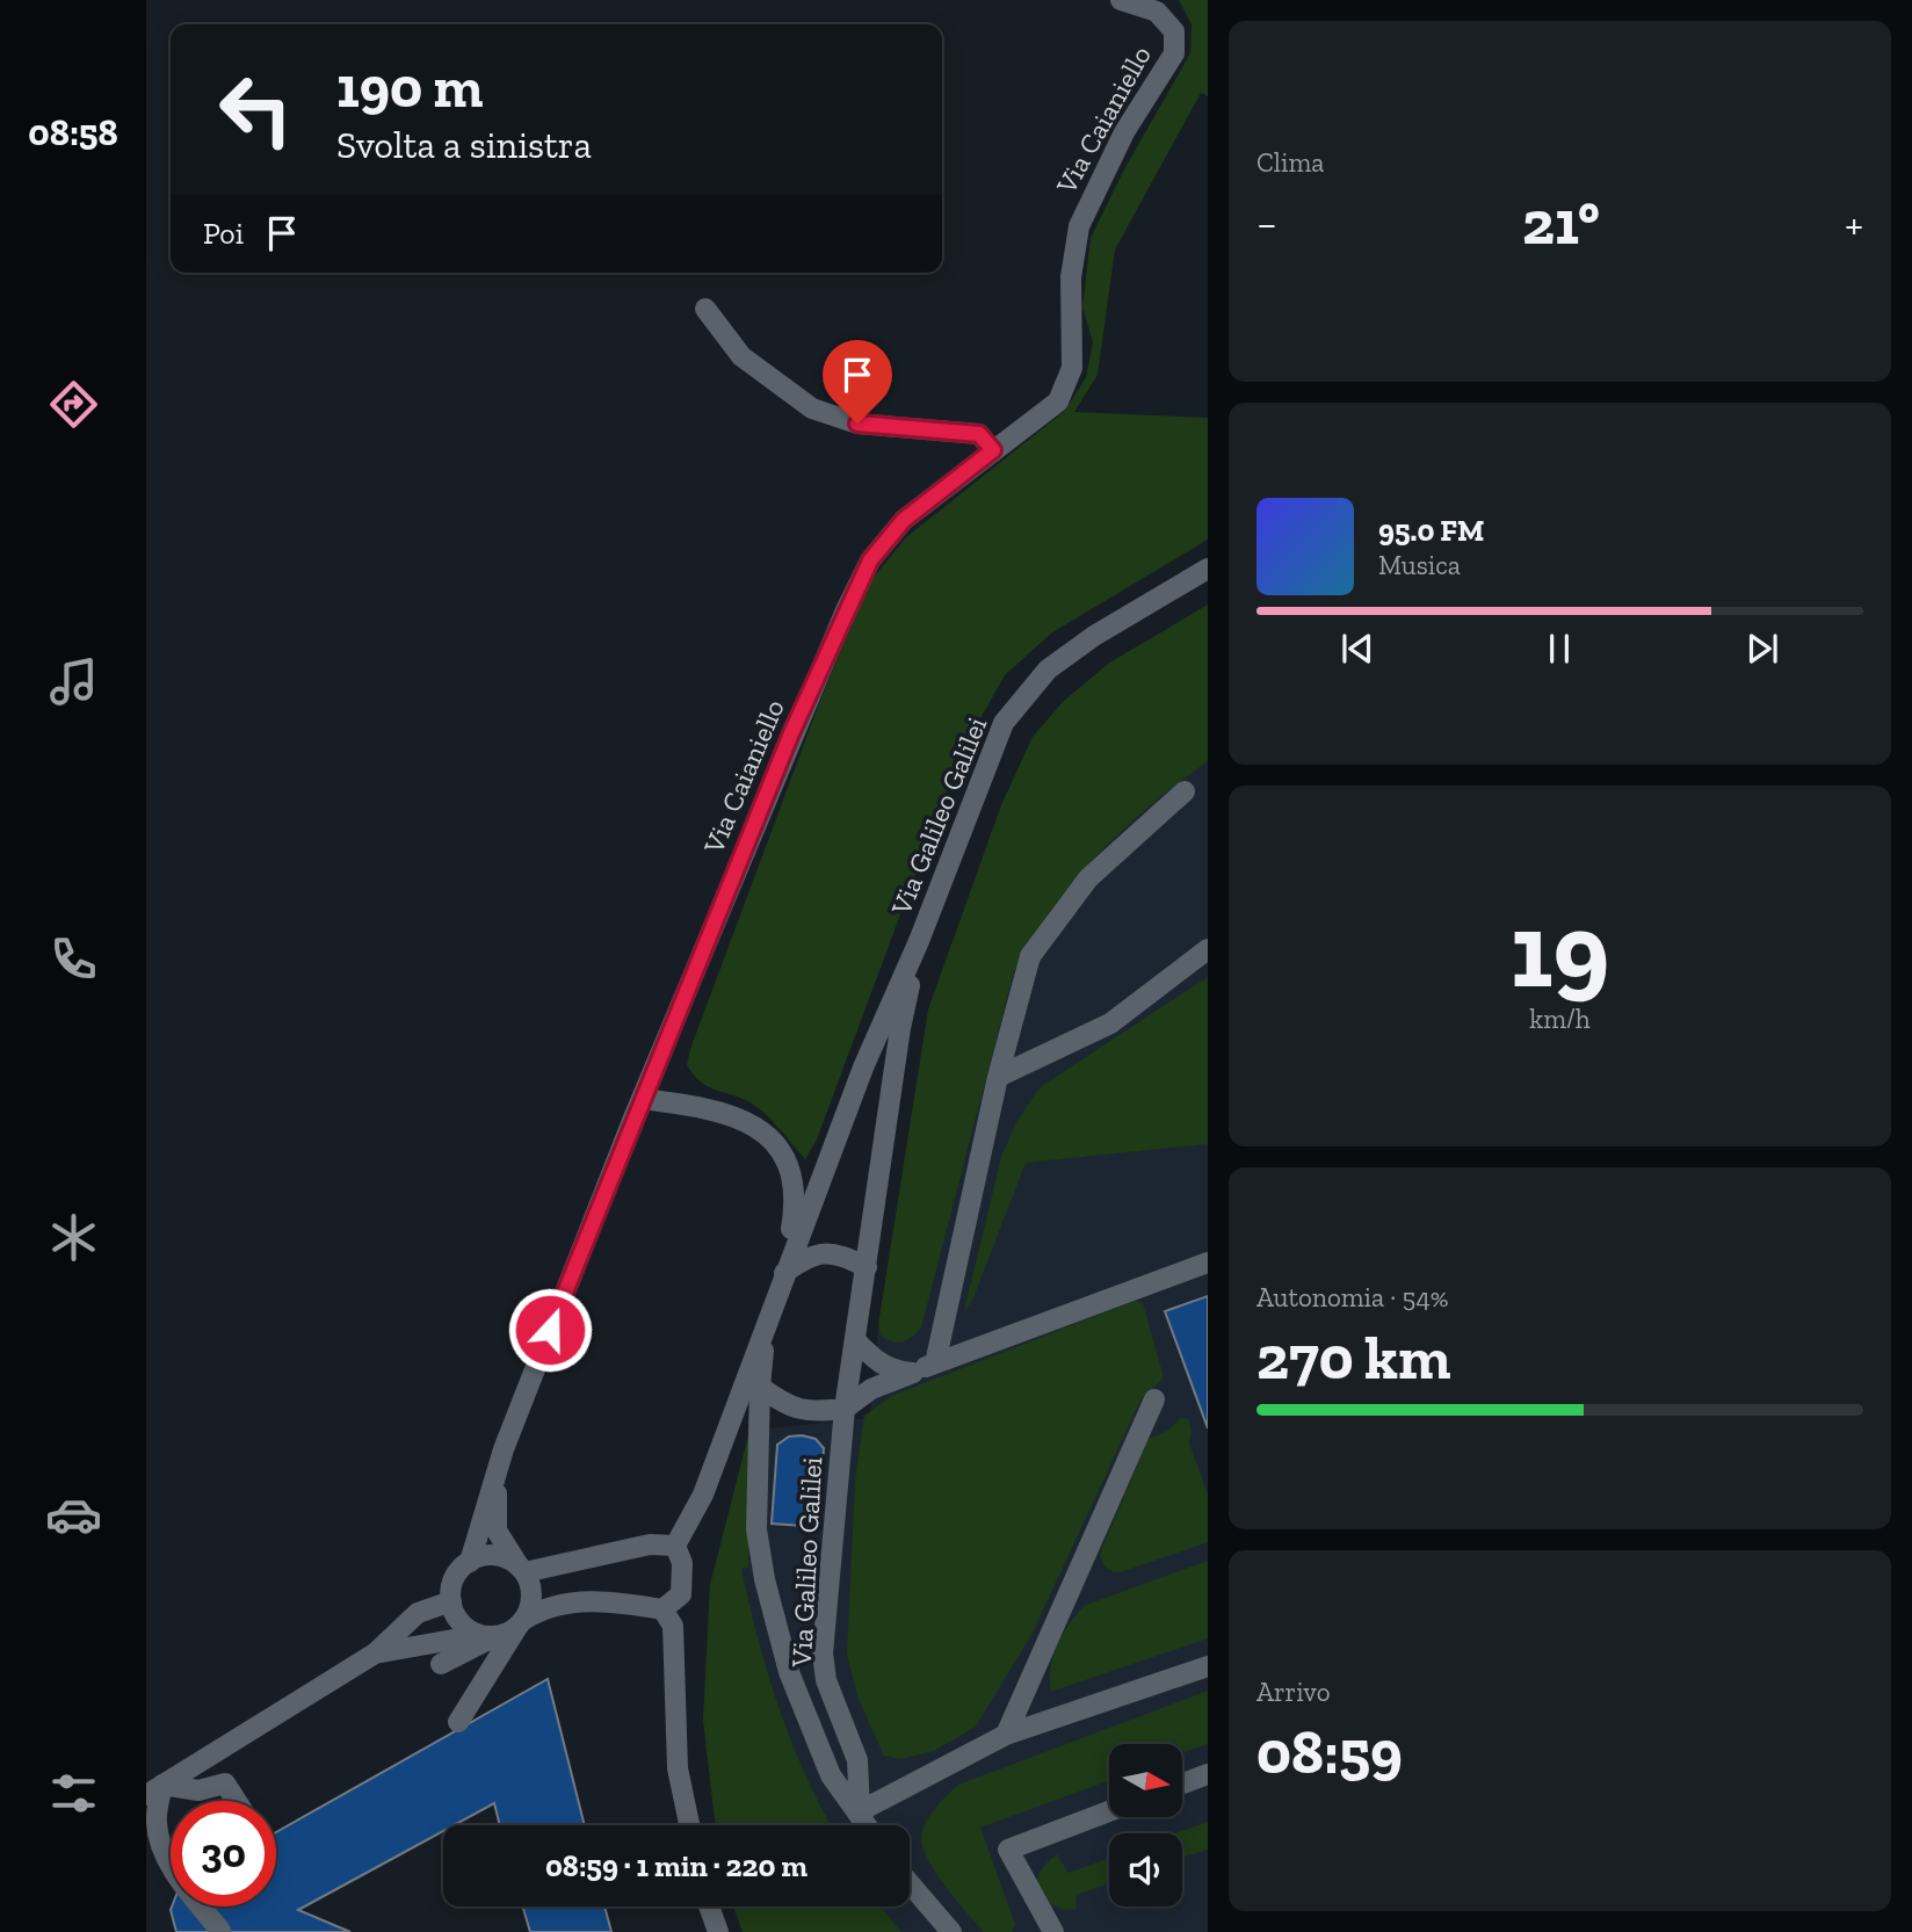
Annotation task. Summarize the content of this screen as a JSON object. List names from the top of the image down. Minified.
{"streets":{"street":["Via Caianiello","Via Galileo Galilei"]},"north":"right","page":{"tabs":"08:58","tile":["Clima",["19","km/h"],["Autonomia · 54%","270 km"],["Arrivo","08:59"]],"turn":["190 m","Svolta a sinistra"],"heat":["−","21°","+"],"then":"Poi","song":["95.0 FM","Musica"],"limit":"30","trip":"08:59 · 1 min · 220 m"}}
